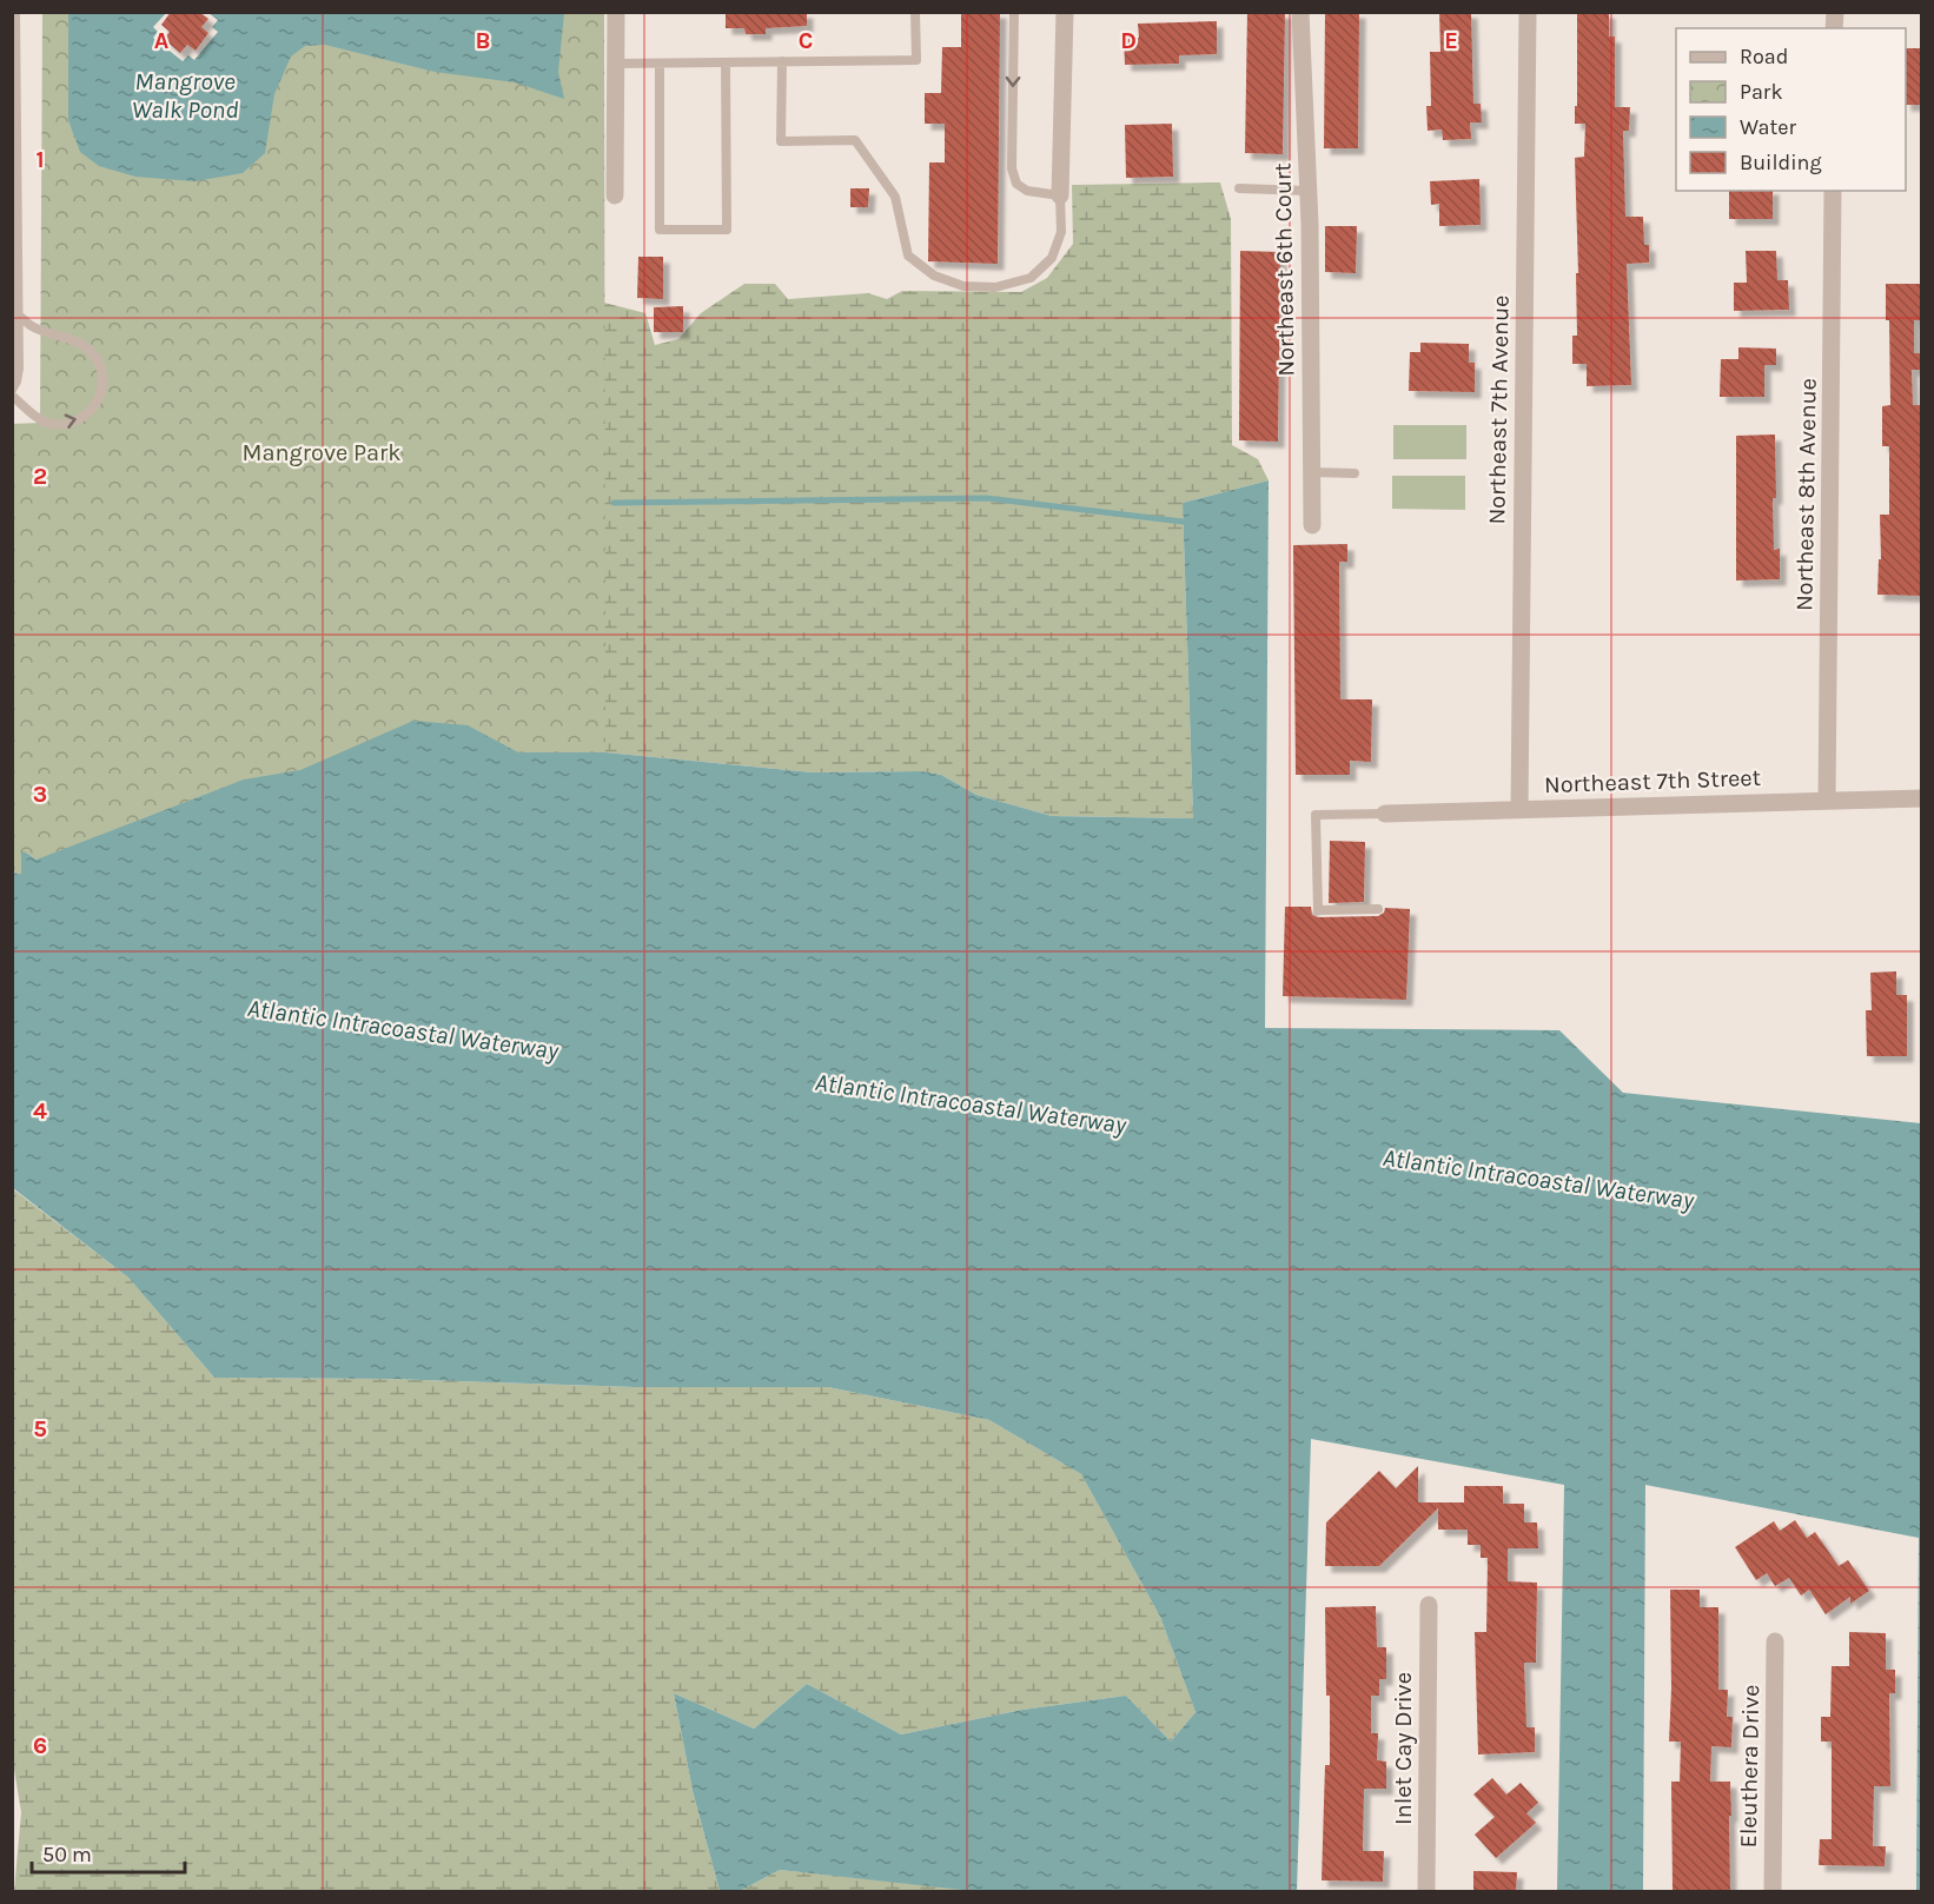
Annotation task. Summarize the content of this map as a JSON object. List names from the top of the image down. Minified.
{"streets":{"street":["Northeast 6th Court","Northeast 7th Avenue","Northeast 8th Avenue","Northeast 7th Street","Inlet Cay Drive","Eleuthera Drive"]},"crossings":[["Northeast 7th Avenue","Northeast 7th Street"],["Northeast 8th Avenue","Northeast 7th Street"]],"water":["Mangrove Walk Pond","Atlantic Intracoastal Waterway"],"parks":["Mangrove Park"],"legend":["Road","Park","Water","Building"],"scale_bar":"50 m","grid":{"columns":["A","B","C","D","E"],"rows":["1","2","3","4","5","6"]}}
